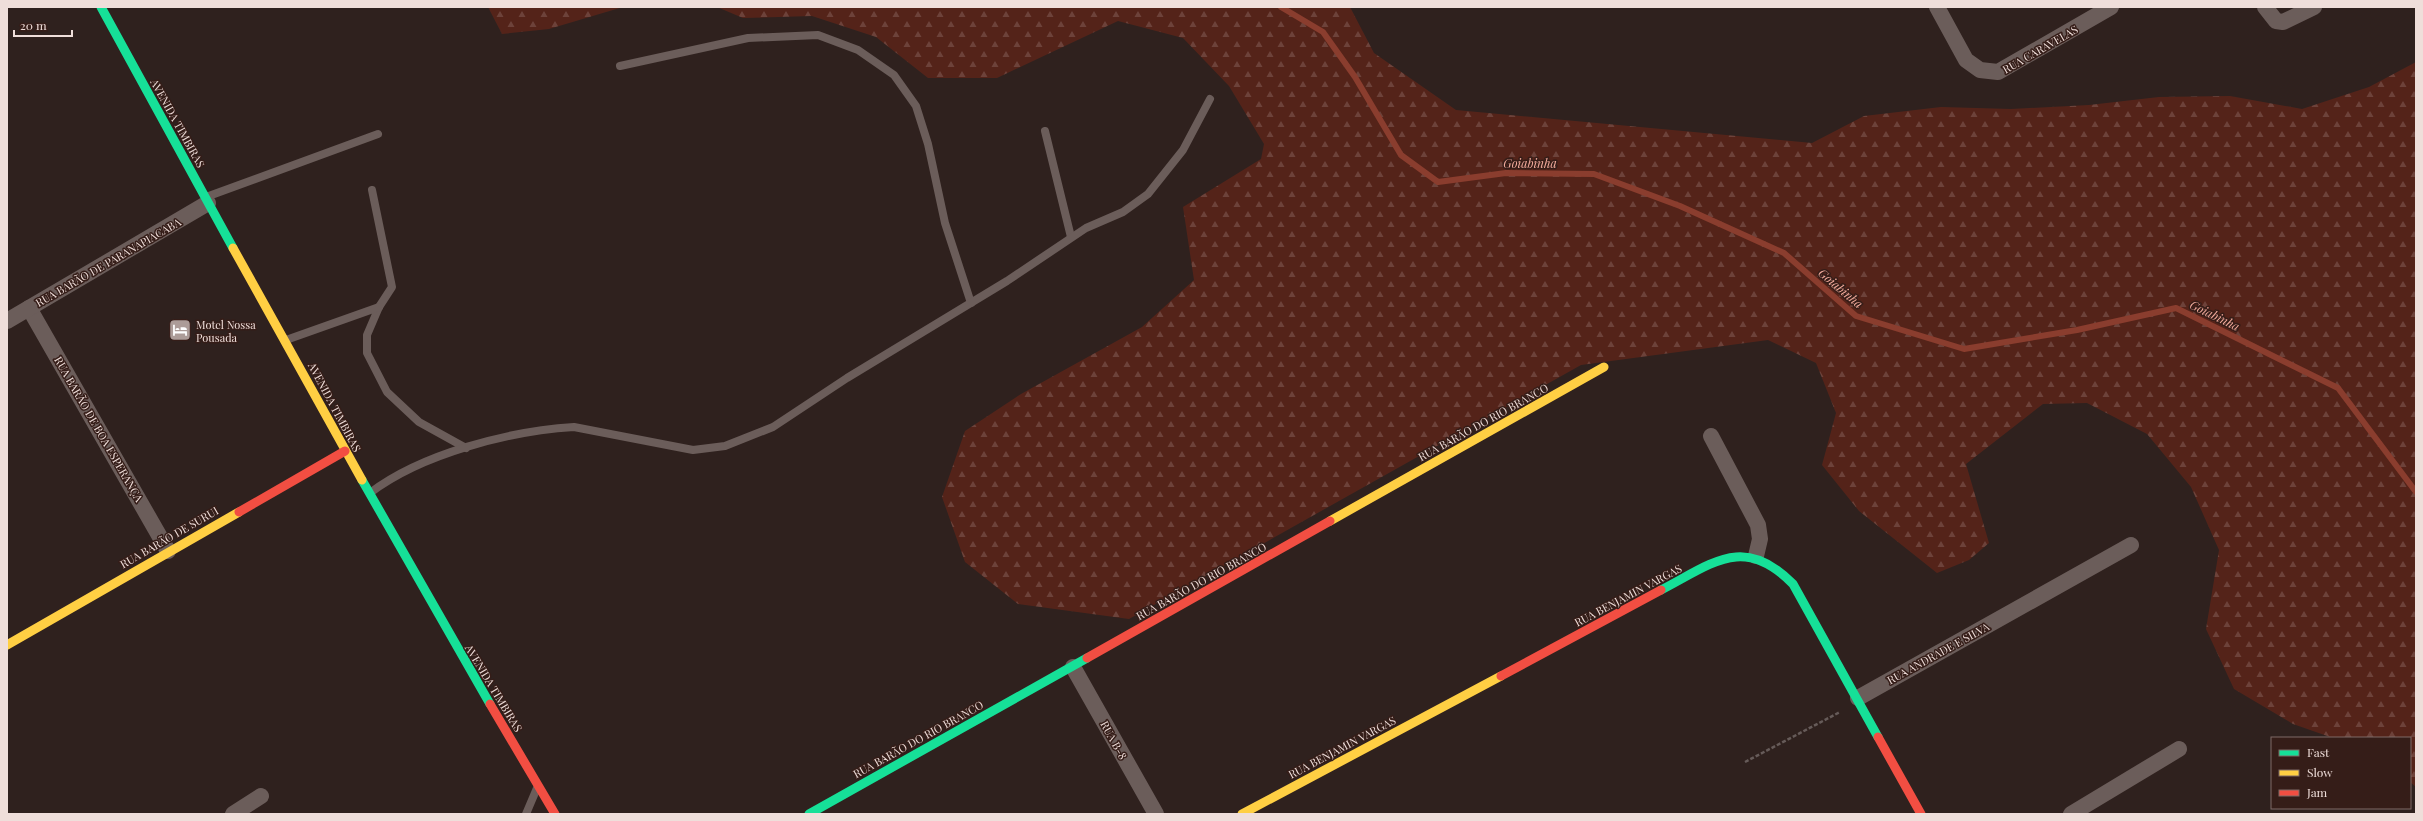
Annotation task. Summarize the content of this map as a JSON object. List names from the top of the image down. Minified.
{"streets":{"street":["RUA CARAVELAS","AVENIDA TIMBIRAS","RUA BARÃO DE PARANAPIACABA","RUA BARÃO DO RIO BRANCO","RUA BARÃO DE BOA ESPERANÇA","RUA BARÃO DE SURUI","RUA BENJAMIN VARGAS","RUA ANDRADE E SILVA","RUA B-8"]},"crossings":[["AVENIDA TIMBIRAS","RUA BARÃO DE PARANAPIACABA"],["AVENIDA TIMBIRAS","RUA BARÃO DE SURUI"],["RUA BARÃO DE PARANAPIACABA","RUA BARÃO DE BOA ESPERANÇA"],["RUA BARÃO DO RIO BRANCO","RUA B-8"],["RUA BARÃO DE BOA ESPERANÇA","RUA BARÃO DE SURUI"],["RUA BENJAMIN VARGAS","RUA ANDRADE E SILVA"]],"water":["Goiabinha"],"places":{"hotel":["Motel Nossa Pousada"]},"legend":["Fast","Slow","Jam"],"scale_bar":"20 m"}
